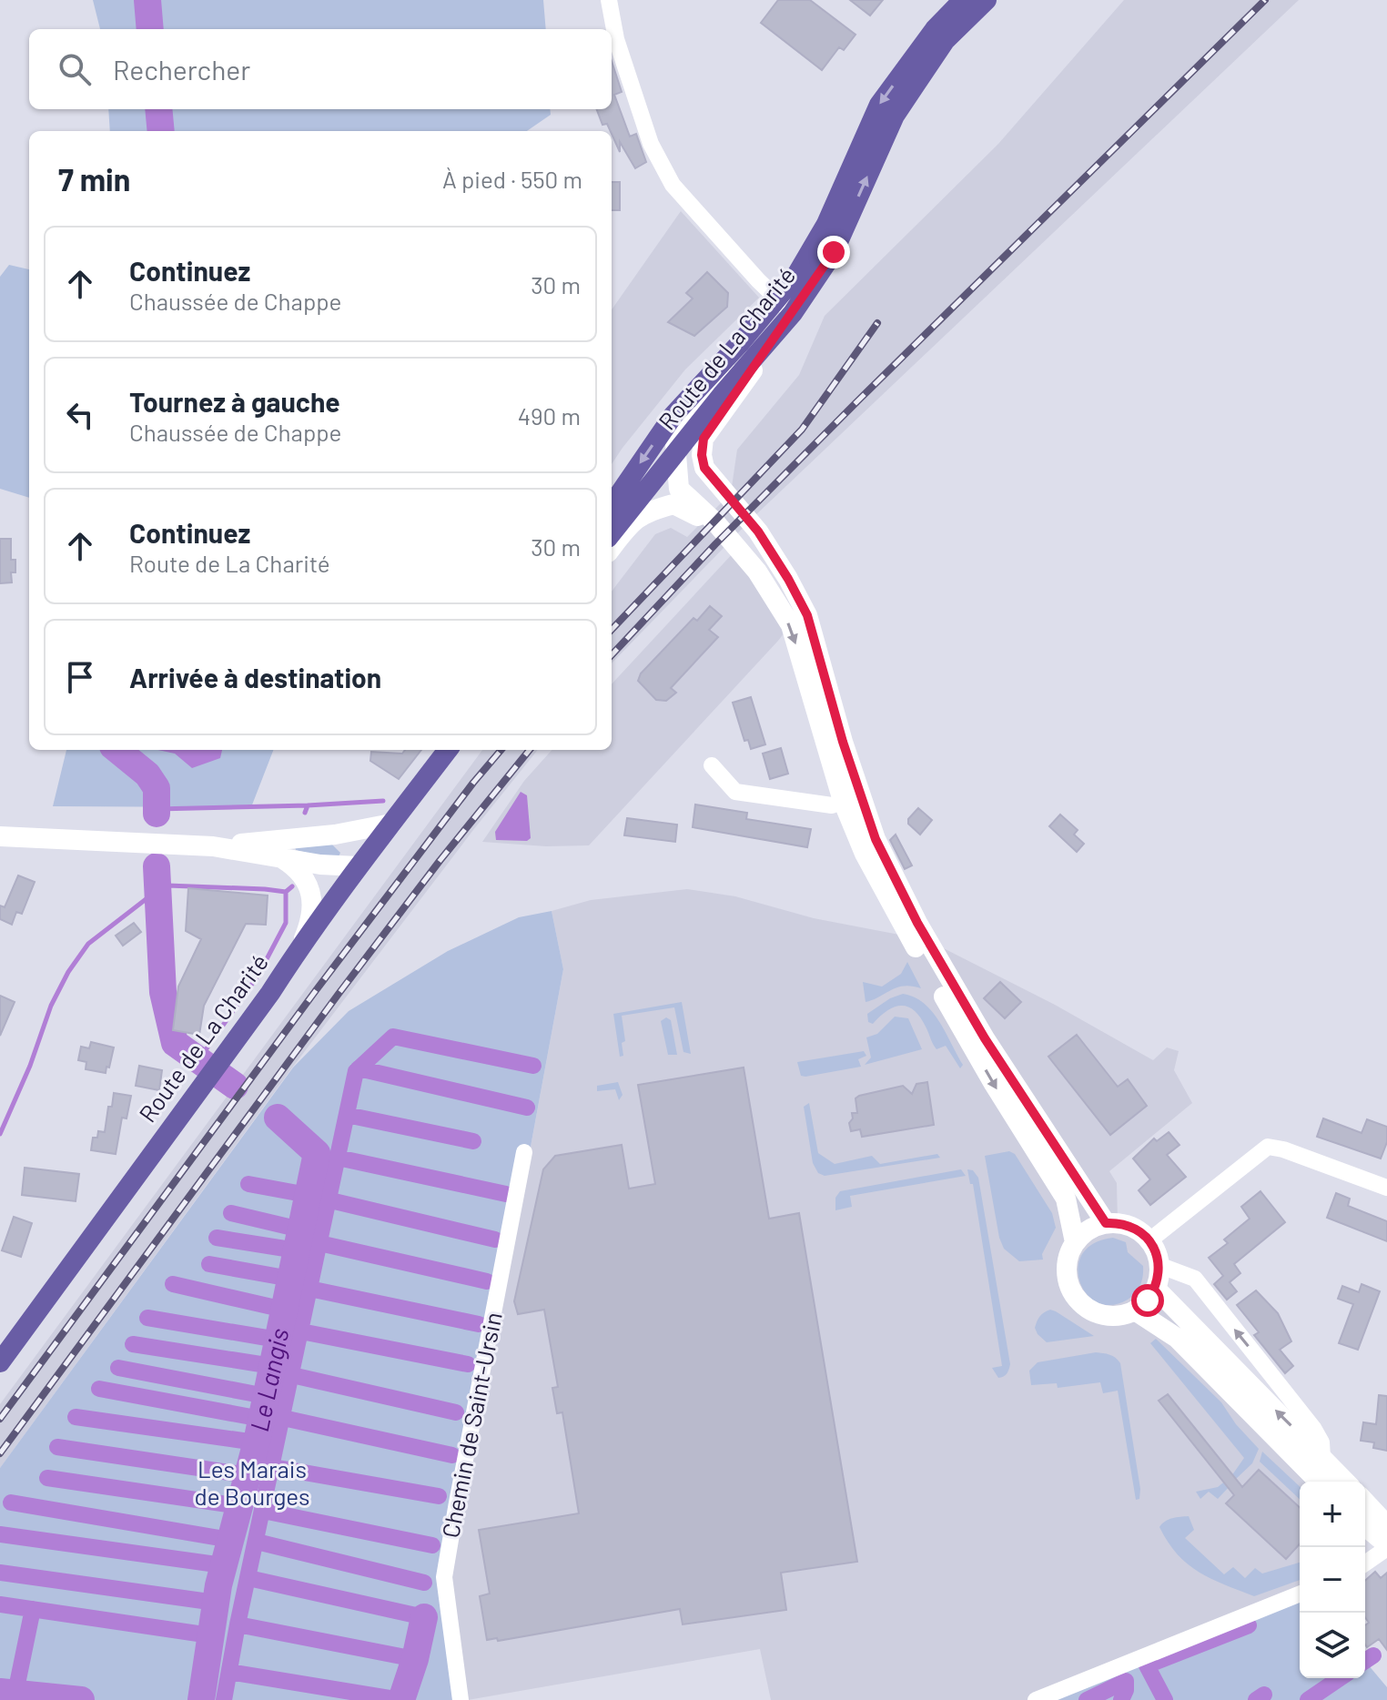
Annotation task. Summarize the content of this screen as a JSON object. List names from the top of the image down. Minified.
{"streets":{"main road":["Route de La Charité"],"street":["Chemin de Saint-Ursin"]},"water":["Le Langis"],"parks":["Les Marais de Bourges"],"page":{"search":"Rechercher","heading":["7 min","À pied · 550 m"],"list":[["Continuez","Chaussée de Chappe","30 m"],["Tournez à gauche","Chaussée de Chappe","490 m"],["Continuez","Route de La Charité","30 m"],"Arrivée à destination"],"map_buttons":["+","−"]}}
